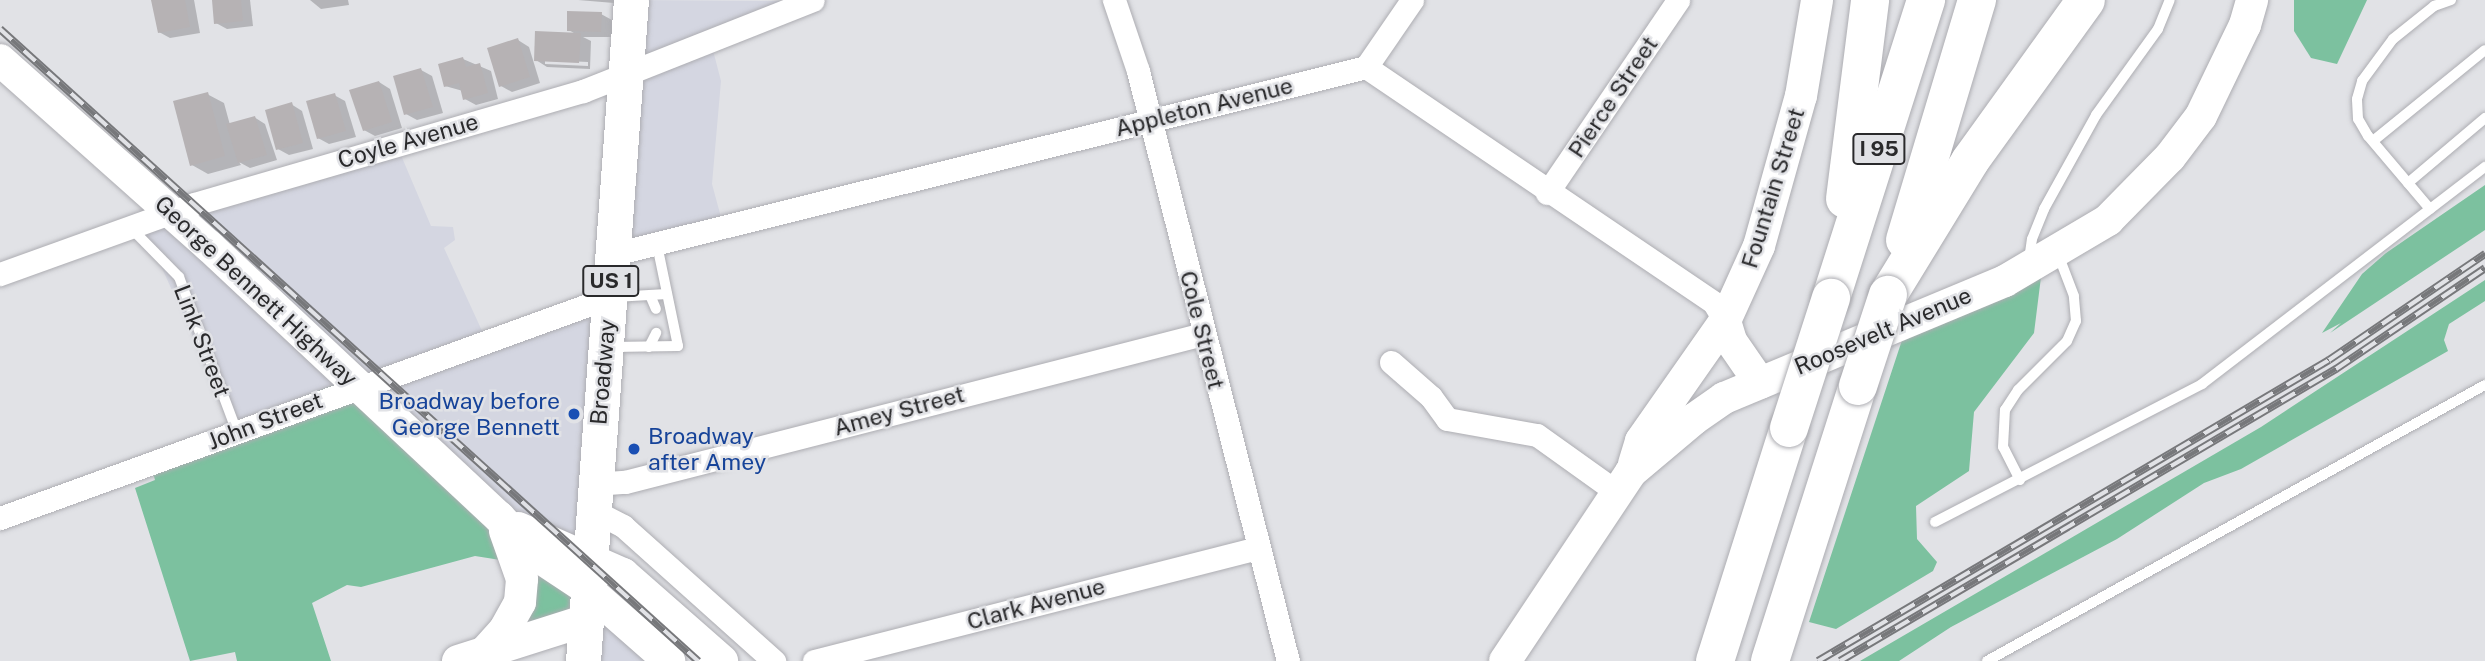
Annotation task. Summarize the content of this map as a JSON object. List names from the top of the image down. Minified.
{"streets":{"highway":["I 95"],"main road":["US 1","Broadway"],"street":["Pierce Street","Appleton Avenue","Coyle Avenue","Fountain Street","George Bennett Highway","Cole Street","Roosevelt Avenue","Amey Street","John Street","Clark Avenue"],"lane":["Link Street"]},"crossings":[["Appleton Avenue","Cole Street"],["Appleton Avenue","Broadway"],["Coyle Avenue","George Bennett Highway"],["Coyle Avenue","Link Street"],["Coyle Avenue","Broadway"],["Fountain Street","Roosevelt Avenue"],["George Bennett Highway","Broadway"],["George Bennett Highway","John Street"],["Cole Street","Amey Street"],["Cole Street","Clark Avenue"],["Link Street","John Street"],["Broadway","Amey Street"],["Broadway","John Street"]],"places":["Broadway before George Bennett","Broadway after Amey"]}
